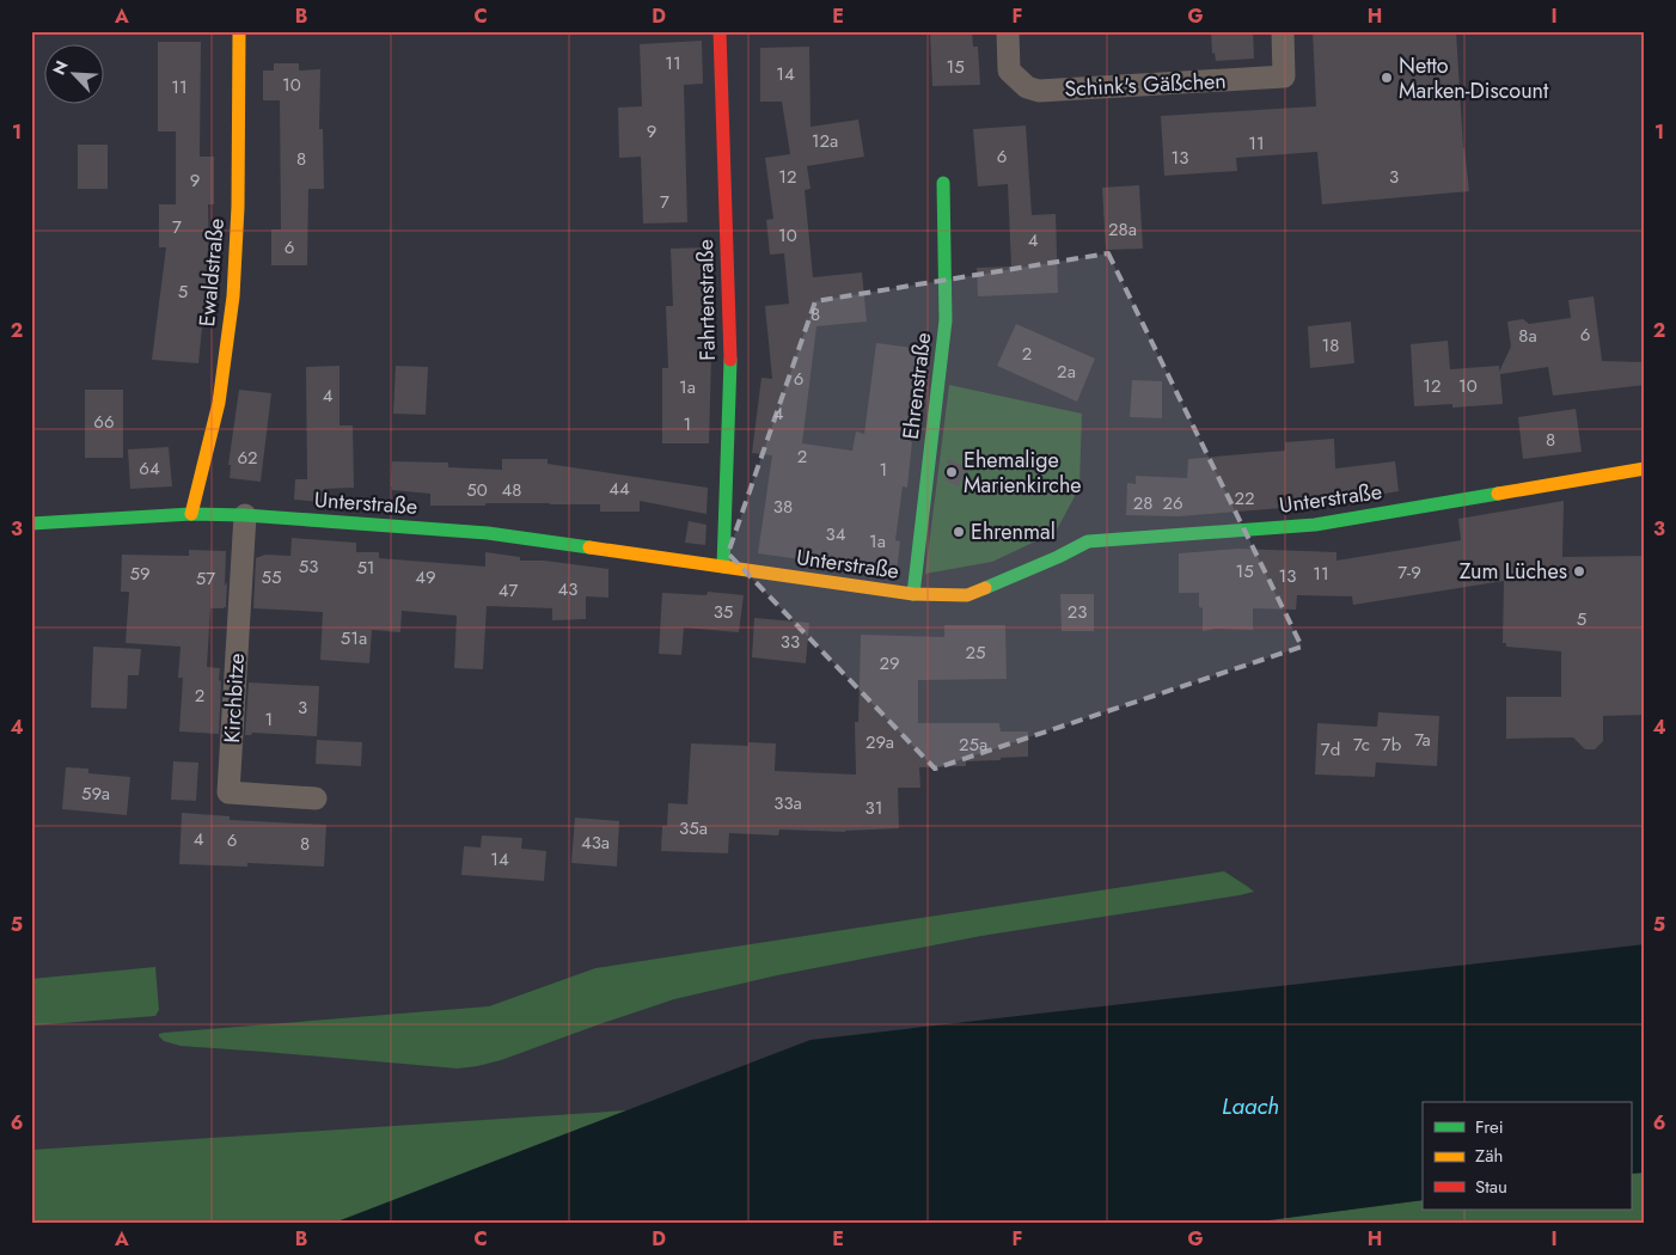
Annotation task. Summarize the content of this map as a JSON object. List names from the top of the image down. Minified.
{"streets":{"street":["Schink's Gäßchen","Ewaldstraße","Fahrtenstraße","Ehrenstraße","Unterstraße","Kirchbitze"]},"crossings":[["Ewaldstraße","Unterstraße"],["Fahrtenstraße","Unterstraße"],["Ehrenstraße","Unterstraße"],["Unterstraße","Kirchbitze"]],"water":["Laach"],"places":["Netto Marken-Discount","Ehemalige Marienkirche","Ehrenmal","Zum Lüches"],"house_numbers":["11","15","14","10","11","9","12a","11","6","13","8","12","3","9","7","7","28a","10","4","6","5","8","6","8a","18","2","2a","6","12","10","1a","4","4","66","1","8","2","62","64","1","44","50","48","22","28","26","38","34","1a","53","51","15","7-9","59","11","13","55","49","57","43","47","35","23","5","51a","33","25","29","2","3","1","7a","29a","25a","7c","7b","7d","59a","33a","31","35a","4","6","43a","8","14"],"legend":["Frei","Zäh","Stau"],"north":"top left","grid":{"columns":["A","B","C","D","E","F","G","H","I"],"rows":["1","2","3","4","5","6"]}}
